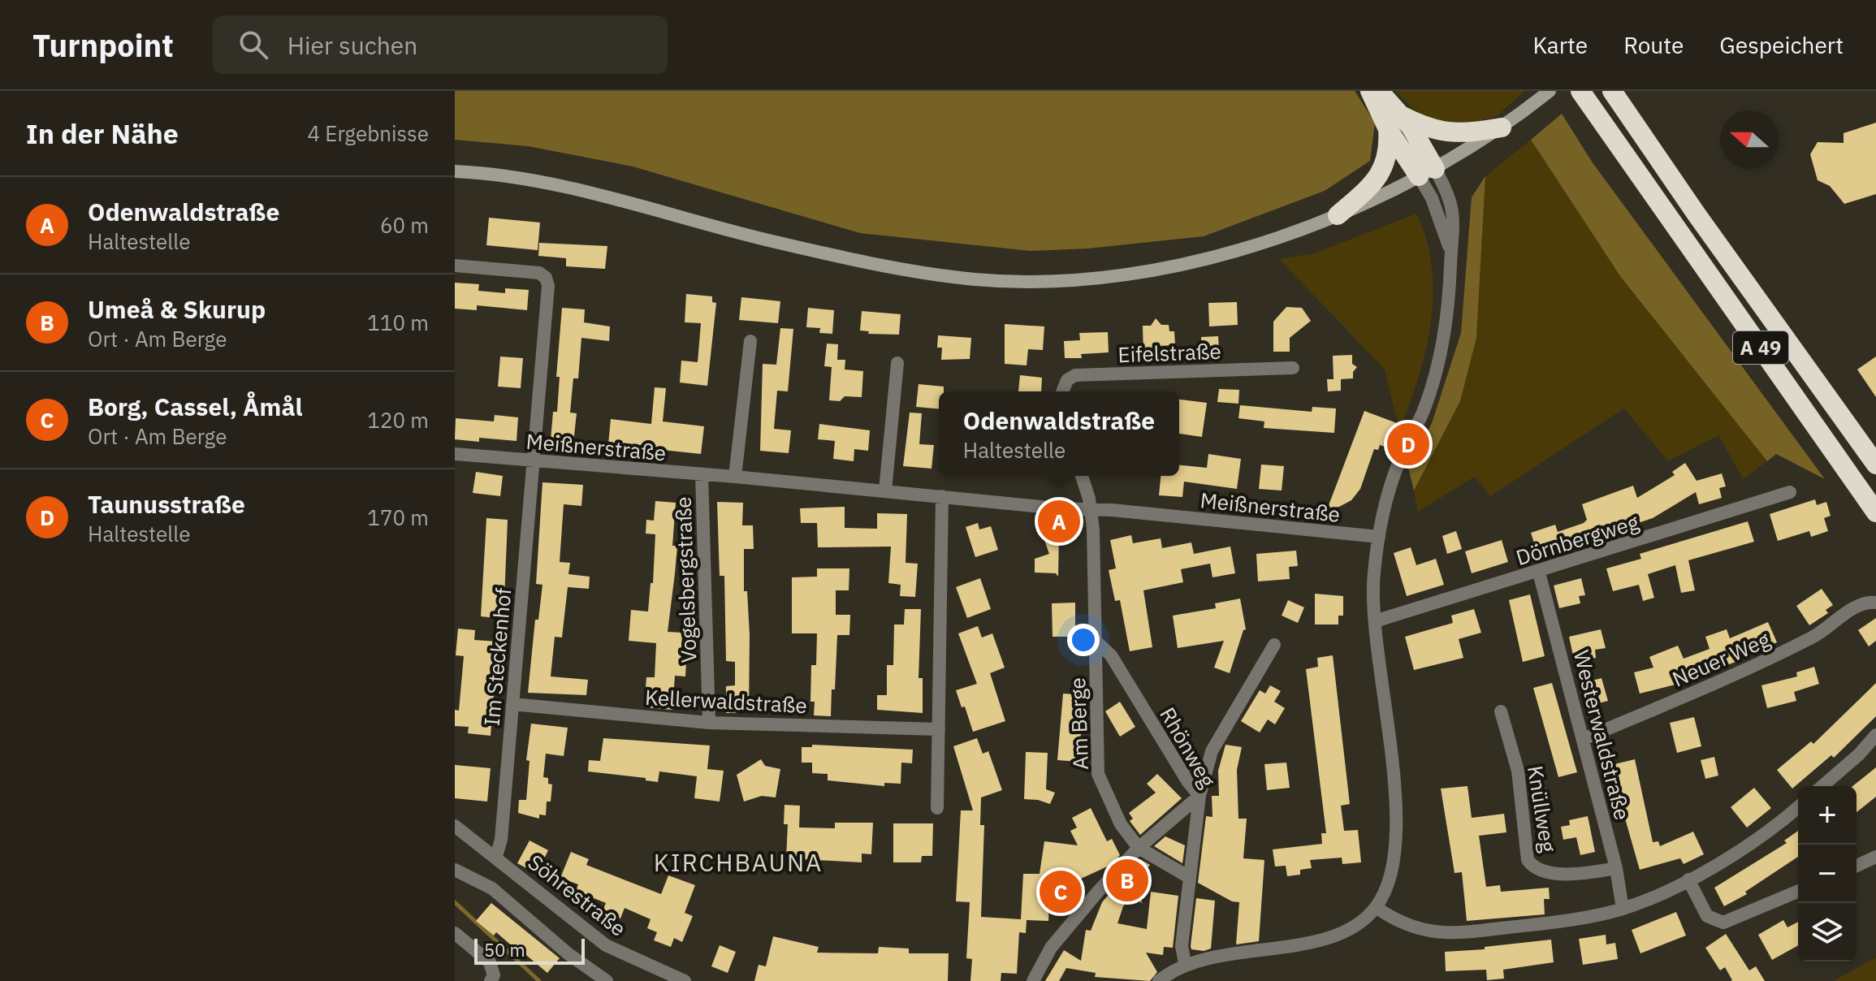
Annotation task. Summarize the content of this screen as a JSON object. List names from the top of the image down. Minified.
{"streets":{"highway":["A 49"],"street":["Eifelstraße","Meißnerstraße","Dörnbergweg","Vogelsbergstraße","Im Steckenhof","Neuer Weg","Kellerwaldstraße","Am Berge","Westerwaldstraße","Rhönweg","Knüllweg","Söhrestraße"]},"crossings":[["Meißnerstraße","Vogelsbergstraße"],["Meißnerstraße","Im Steckenhof"],["Meißnerstraße","Am Berge"],["Dörnbergweg","Westerwaldstraße"],["Vogelsbergstraße","Kellerwaldstraße"],["Im Steckenhof","Kellerwaldstraße"],["Im Steckenhof","Söhrestraße"],["Neuer Weg","Westerwaldstraße"],["Am Berge","Rhönweg"],["Westerwaldstraße","Knüllweg"]],"districts":["KIRCHBAUNA"],"scale_bar":"50 m","north":"left","page":{"header":"Turnpoint","search":"Hier suchen","nav":["Karte","Route","Gespeichert"],"heading":["In der Nähe","4 Ergebnisse"],"list":[{"mark":"A","name":"Odenwaldstraße","note":"Haltestelle","value":"60 m"},{"mark":"B","name":"Umeå & Skurup","note":"Ort · Am Berge","value":"110 m"},{"mark":"C","name":"Borg, Cassel, Åmål","note":"Ort · Am Berge","value":"120 m"},{"mark":"D","name":"Taunusstraße","note":"Haltestelle","value":"170 m"}],"popup":["Odenwaldstraße","Haltestelle"],"pins":["D","A","B","C"],"map_buttons":["+","−"],"scale":"50 m"}}
